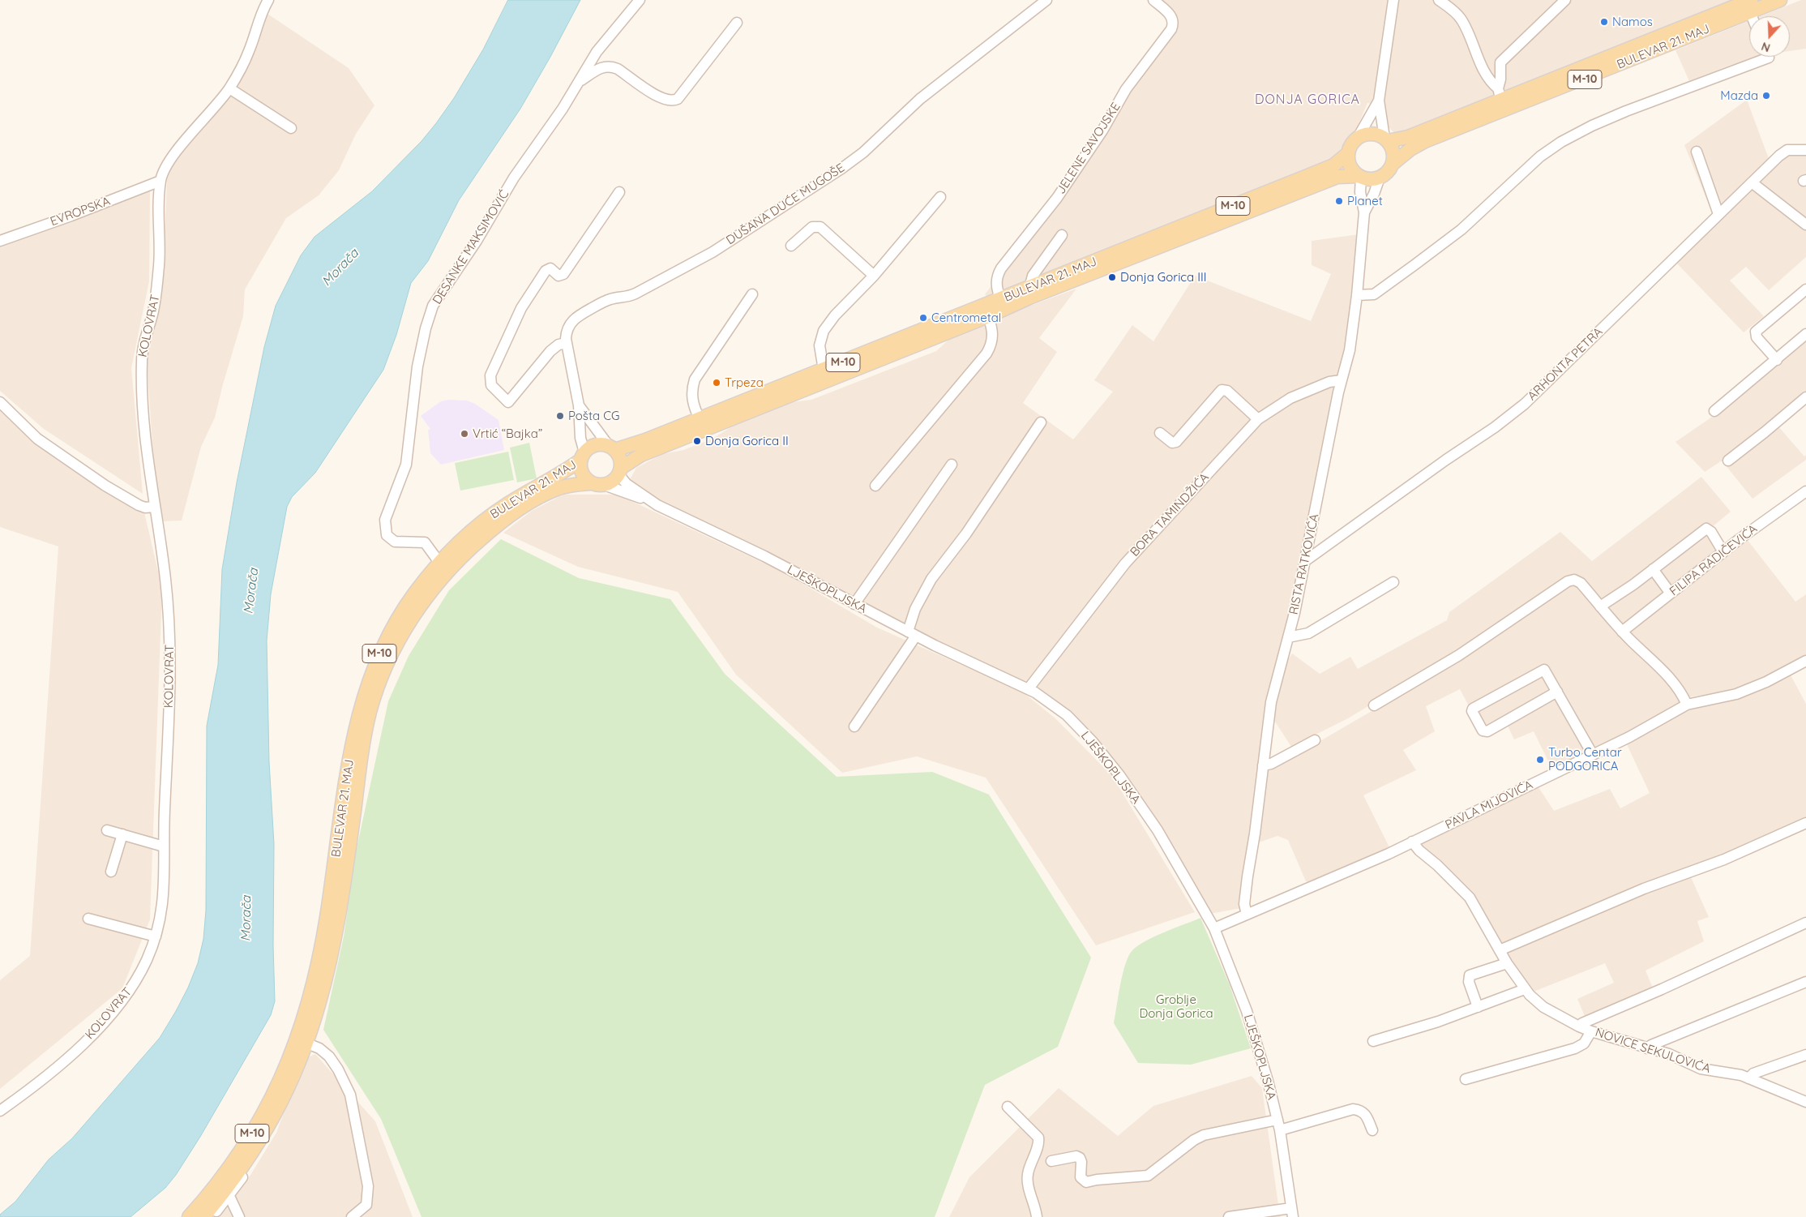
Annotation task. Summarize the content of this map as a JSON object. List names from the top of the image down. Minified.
{"streets":{"main road":["BULEVAR 21. MAJ","M-10"],"street":["JELENE SAVOJSKE","DUŠANA DUĆE MUGOŠE","EVROPSKA","DESANKE MAKSIMOVIĆ","KOLOVRAT","ARHONTA PETRA","BORA TAMINDŽIĆA","FILIPA RADIČEVIĆA","RISTA RATKOVIĆA","LJEŠKOPLJSKA","PAVLA MIJOVIĆA","NOVICE SEKULOVIĆA"]},"crossings":[["BULEVAR 21. MAJ","JELENE SAVOJSKE"],["BULEVAR 21. MAJ","DUŠANA DUĆE MUGOŠE"],["BULEVAR 21. MAJ","DESANKE MAKSIMOVIĆ"],["BULEVAR 21. MAJ","RISTA RATKOVIĆA"],["BULEVAR 21. MAJ","LJEŠKOPLJSKA"],["DUŠANA DUĆE MUGOŠE","LJEŠKOPLJSKA"],["EVROPSKA","KOLOVRAT"],["ARHONTA PETRA","RISTA RATKOVIĆA"],["BORA TAMINDŽIĆA","RISTA RATKOVIĆA"],["BORA TAMINDŽIĆA","LJEŠKOPLJSKA"],["RISTA RATKOVIĆA","PAVLA MIJOVIĆA"],["LJEŠKOPLJSKA","PAVLA MIJOVIĆA"],["PAVLA MIJOVIĆA","NOVICE SEKULOVIĆA"]],"districts":["DONJA GORICA"],"water":["Morača"],"parks":["Groblje Donja Gorica"],"places":["Namos","Mazda","Planet","Donja Gorica III","Centrometal","Trpeza","Pošta CG","Vrtić “Bajka”","Donja Gorica II","Turbo Centar PODGORICA"],"north":"bottom"}
